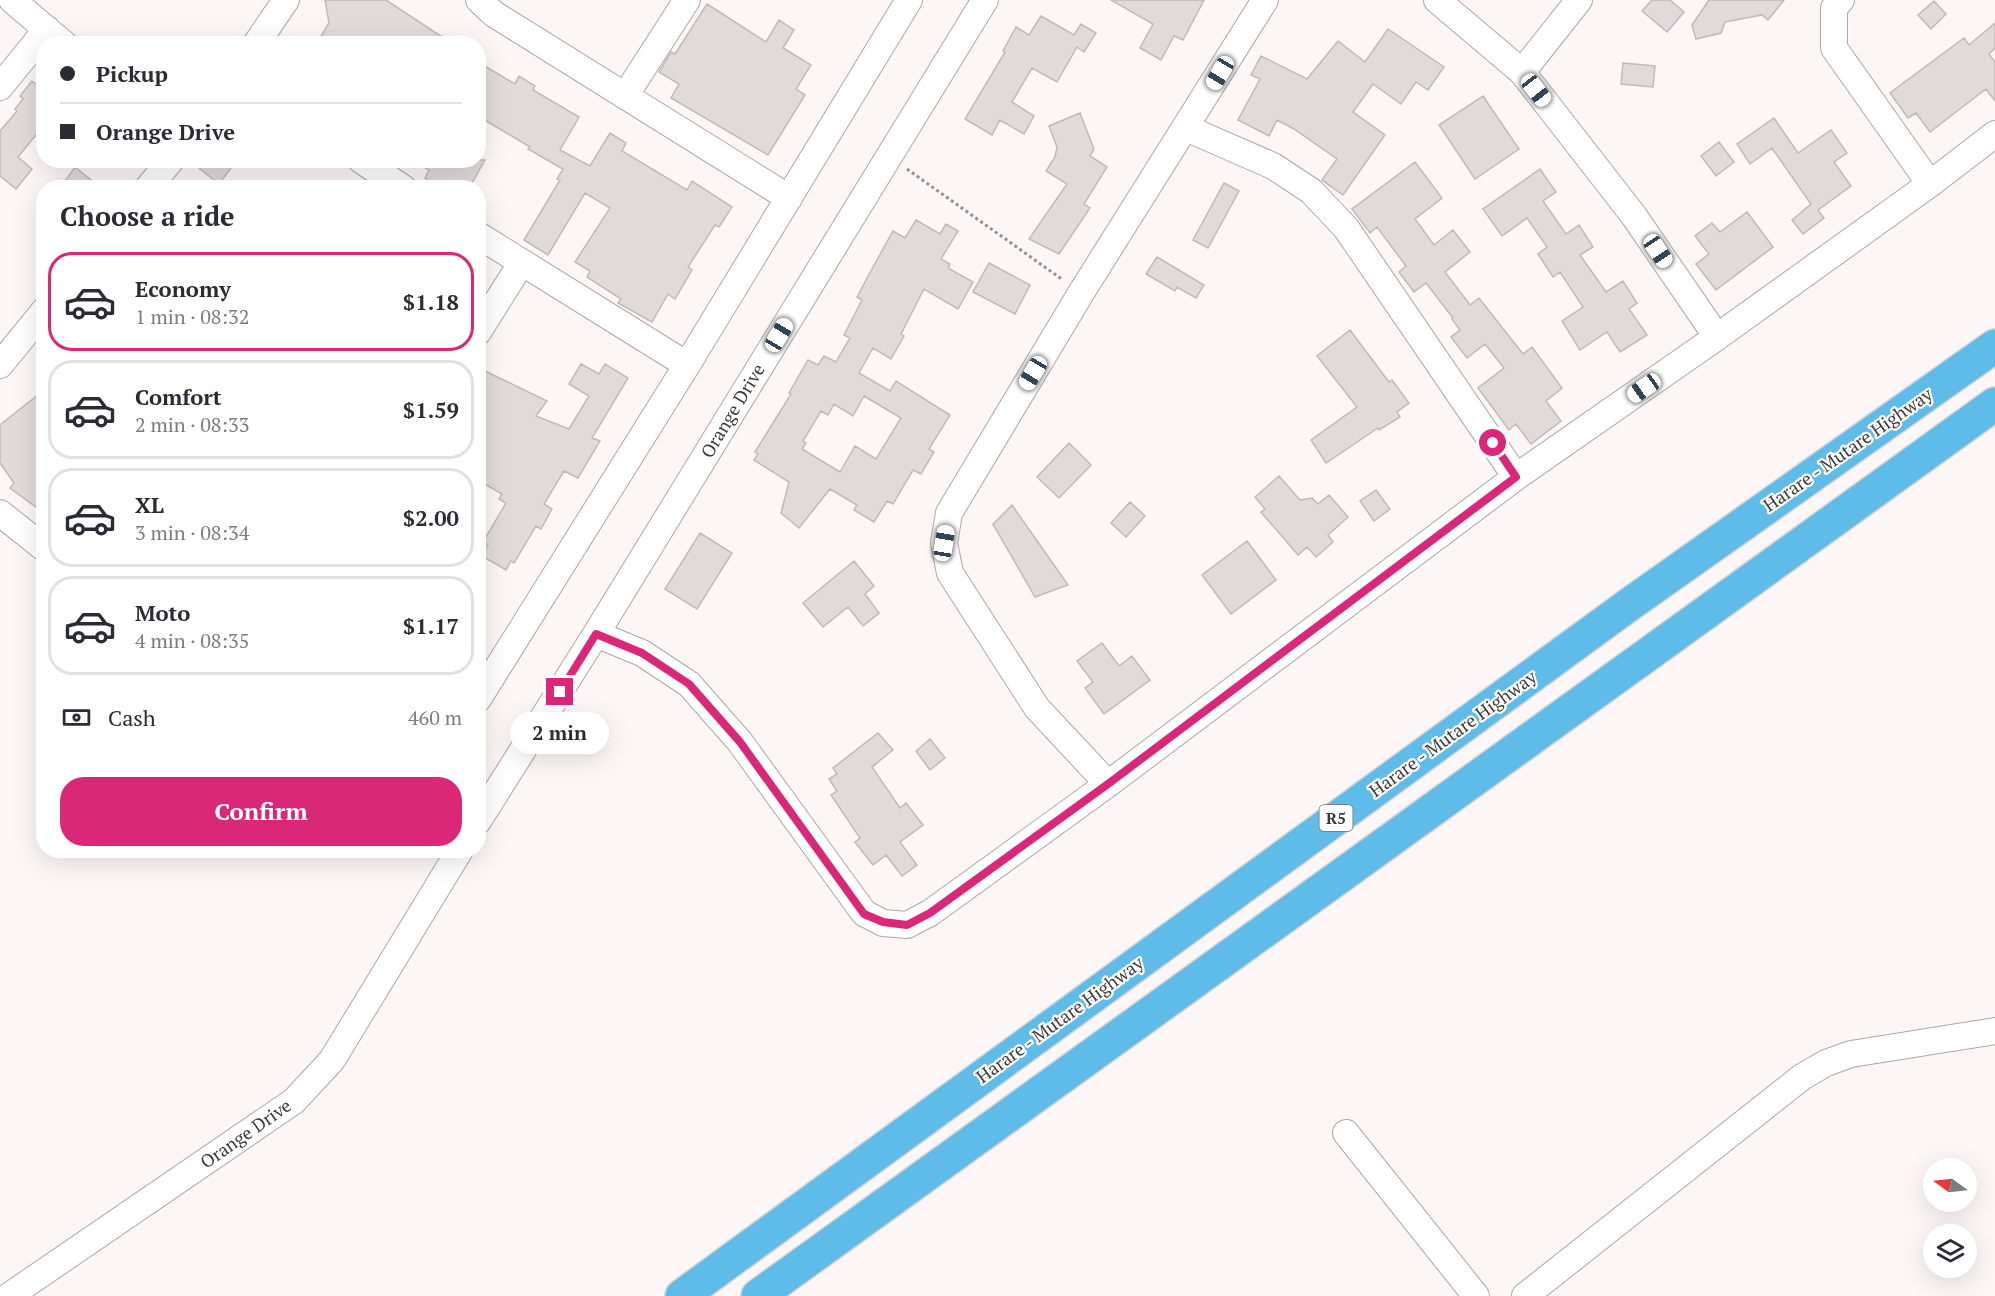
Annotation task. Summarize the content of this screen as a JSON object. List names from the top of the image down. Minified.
{"streets":{"highway":["Harare - Mutare Highway","R5"],"street":["Orange Drive"]},"north":"left","page":{"banner":["Pickup","Orange Drive"],"heading":"Choose a ride","list":[{"name":"Economy","note":"1 min · 08:32","value":"$1.18"},{"name":"Comfort","note":"2 min · 08:33","value":"$1.59"},{"name":"XL","note":"3 min · 08:34","value":"$2.00"},{"name":"Moto","note":"4 min · 08:35","value":"$1.17"}],"pay":["Cash","460 m"],"bubble":"2 min","buttons":"Confirm"}}
